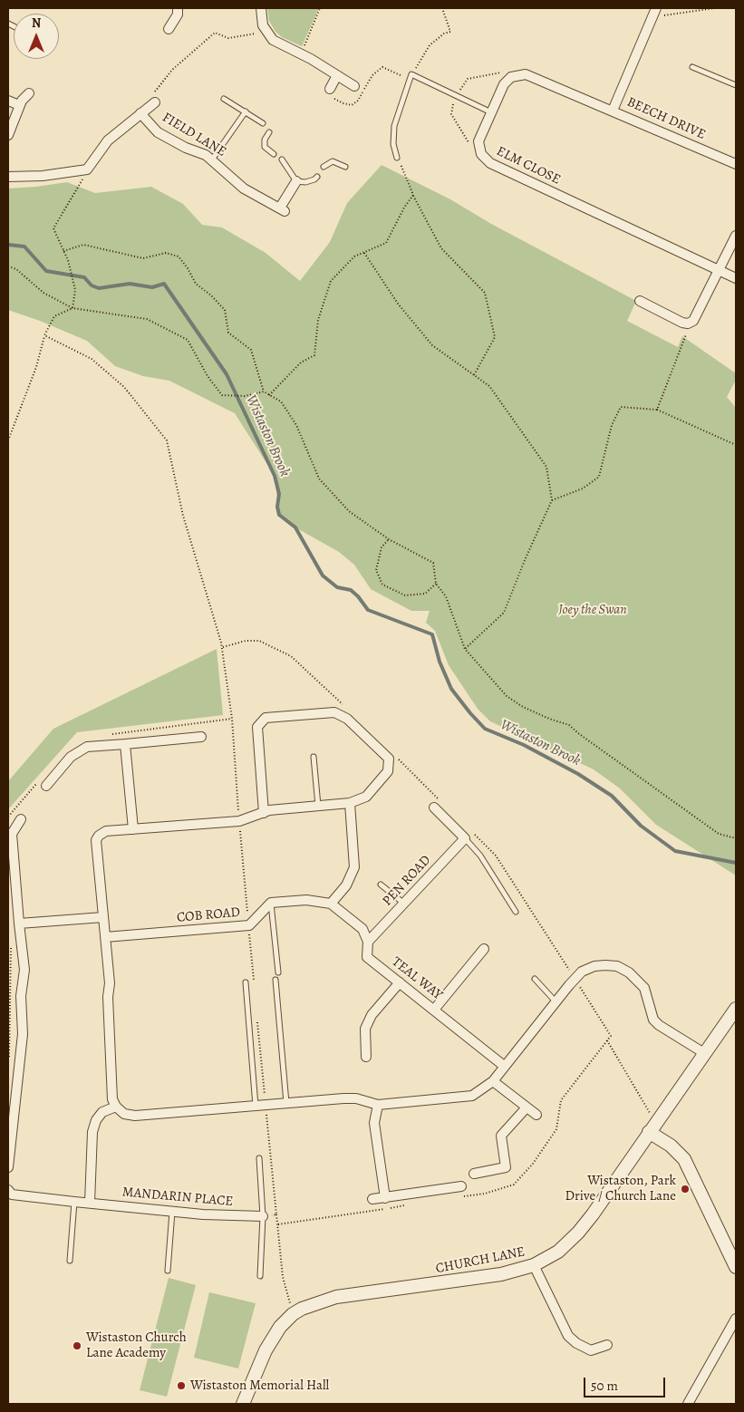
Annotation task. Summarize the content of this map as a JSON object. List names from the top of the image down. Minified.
{"streets":{"street":["BEECH DRIVE","FIELD LANE","ELM CLOSE","PEN ROAD","COB ROAD","TEAL WAY","MANDARIN PLACE","CHURCH LANE"]},"crossings":[["BEECH DRIVE","ELM CLOSE"],["PEN ROAD","TEAL WAY"]],"water":["Wistaston Brook"],"parks":["Joey the Swan"],"places":["Wistaston, Park Drive / Church Lane","Wistaston Church Lane Academy","Wistaston Memorial Hall"],"scale_bar":"50 m","north":"top"}
